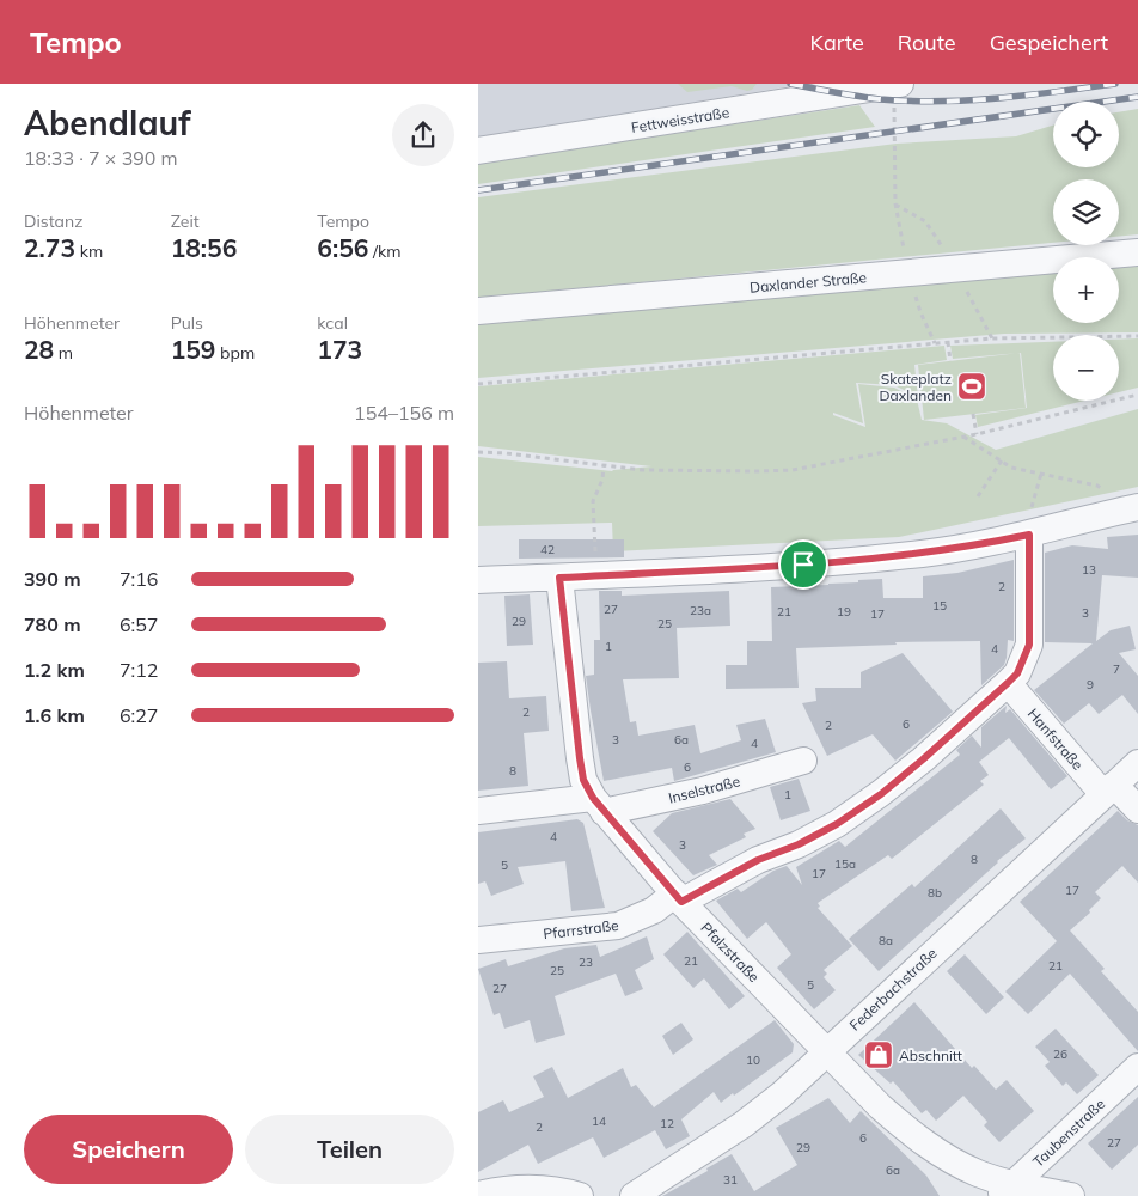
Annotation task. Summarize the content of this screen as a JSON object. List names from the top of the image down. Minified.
{"streets":{"street":["Fettweisstraße","Daxlander Straße","Hanfstraße","Inselstraße","Pfarrstraße","Pfalzstraße","Federbachstraße","Taubenstraße"]},"crossings":[["Hanfstraße","Pfarrstraße"],["Hanfstraße","Federbachstraße"],["Inselstraße","Pfalzstraße"],["Pfarrstraße","Pfalzstraße"],["Pfalzstraße","Federbachstraße"],["Pfalzstraße","Taubenstraße"]],"places":{"sports":["Skateplatz Daxlanden"],"shop":["Abschnitt"]},"house_numbers":["42","13","2","15","27","23a","21","19","3","17","29","25","1","4","7","9","2","6","2","3","6a","4","6","8","1","4","3","8","15a","5","17","17","8b","8a","21","23","21","25","5","27","26","10","14","12","2","6","27","29","6a","31"],"page":{"header":"Tempo","nav":["Karte","Route","Gespeichert"],"heading":["Abendlauf","18:33 · 7 × 390 m"],"map_buttons":["+","−"],"stats":[["Distanz","2.73 km"],["Zeit","18:56"],["Tempo","6:56 /km"],["Höhenmeter","28 m"],["Puls","159 bpm"],["kcal","173"]],"chart":["Höhenmeter","154–156 m"],"list":[{"name":"390 m","note":"7:16"},{"name":"780 m","note":"6:57"},{"name":"1.2 km","note":"7:12"},{"name":"1.6 km","note":"6:27"}],"buttons":["Speichern","Teilen"]}}
